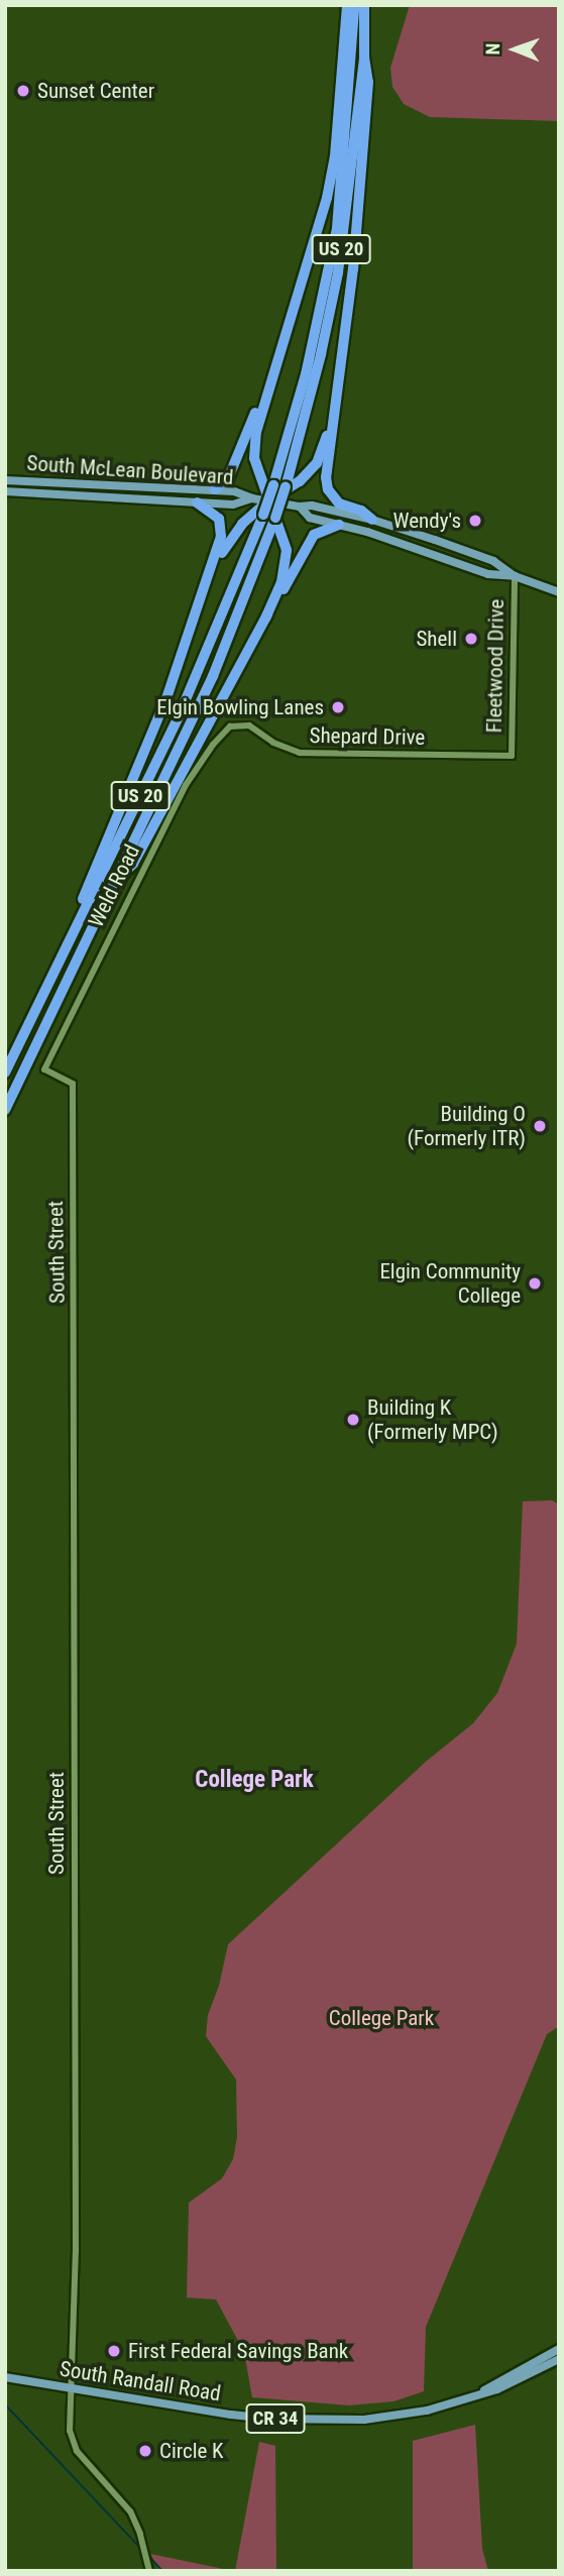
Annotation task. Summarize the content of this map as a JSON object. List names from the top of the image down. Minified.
{"streets":{"highway":["US 20"],"main road":["South McLean Boulevard","South Randall Road","CR 34"],"street":["Fleetwood Drive","Shepard Drive","Weld Road","South Street"]},"crossings":[["South McLean Boulevard","Fleetwood Drive"],["Fleetwood Drive","Shepard Drive"],["Shepard Drive","Weld Road"],["Weld Road","South Street"],["South Street","South Randall Road"]],"districts":["College Park"],"parks":["College Park"],"places":["Sunset Center","Wendy's","Shell","Elgin Bowling Lanes","Building O (Formerly ITR)","Elgin Community College","Building K (Formerly MPC)","First Federal Savings Bank","Circle K"],"north":"left"}
